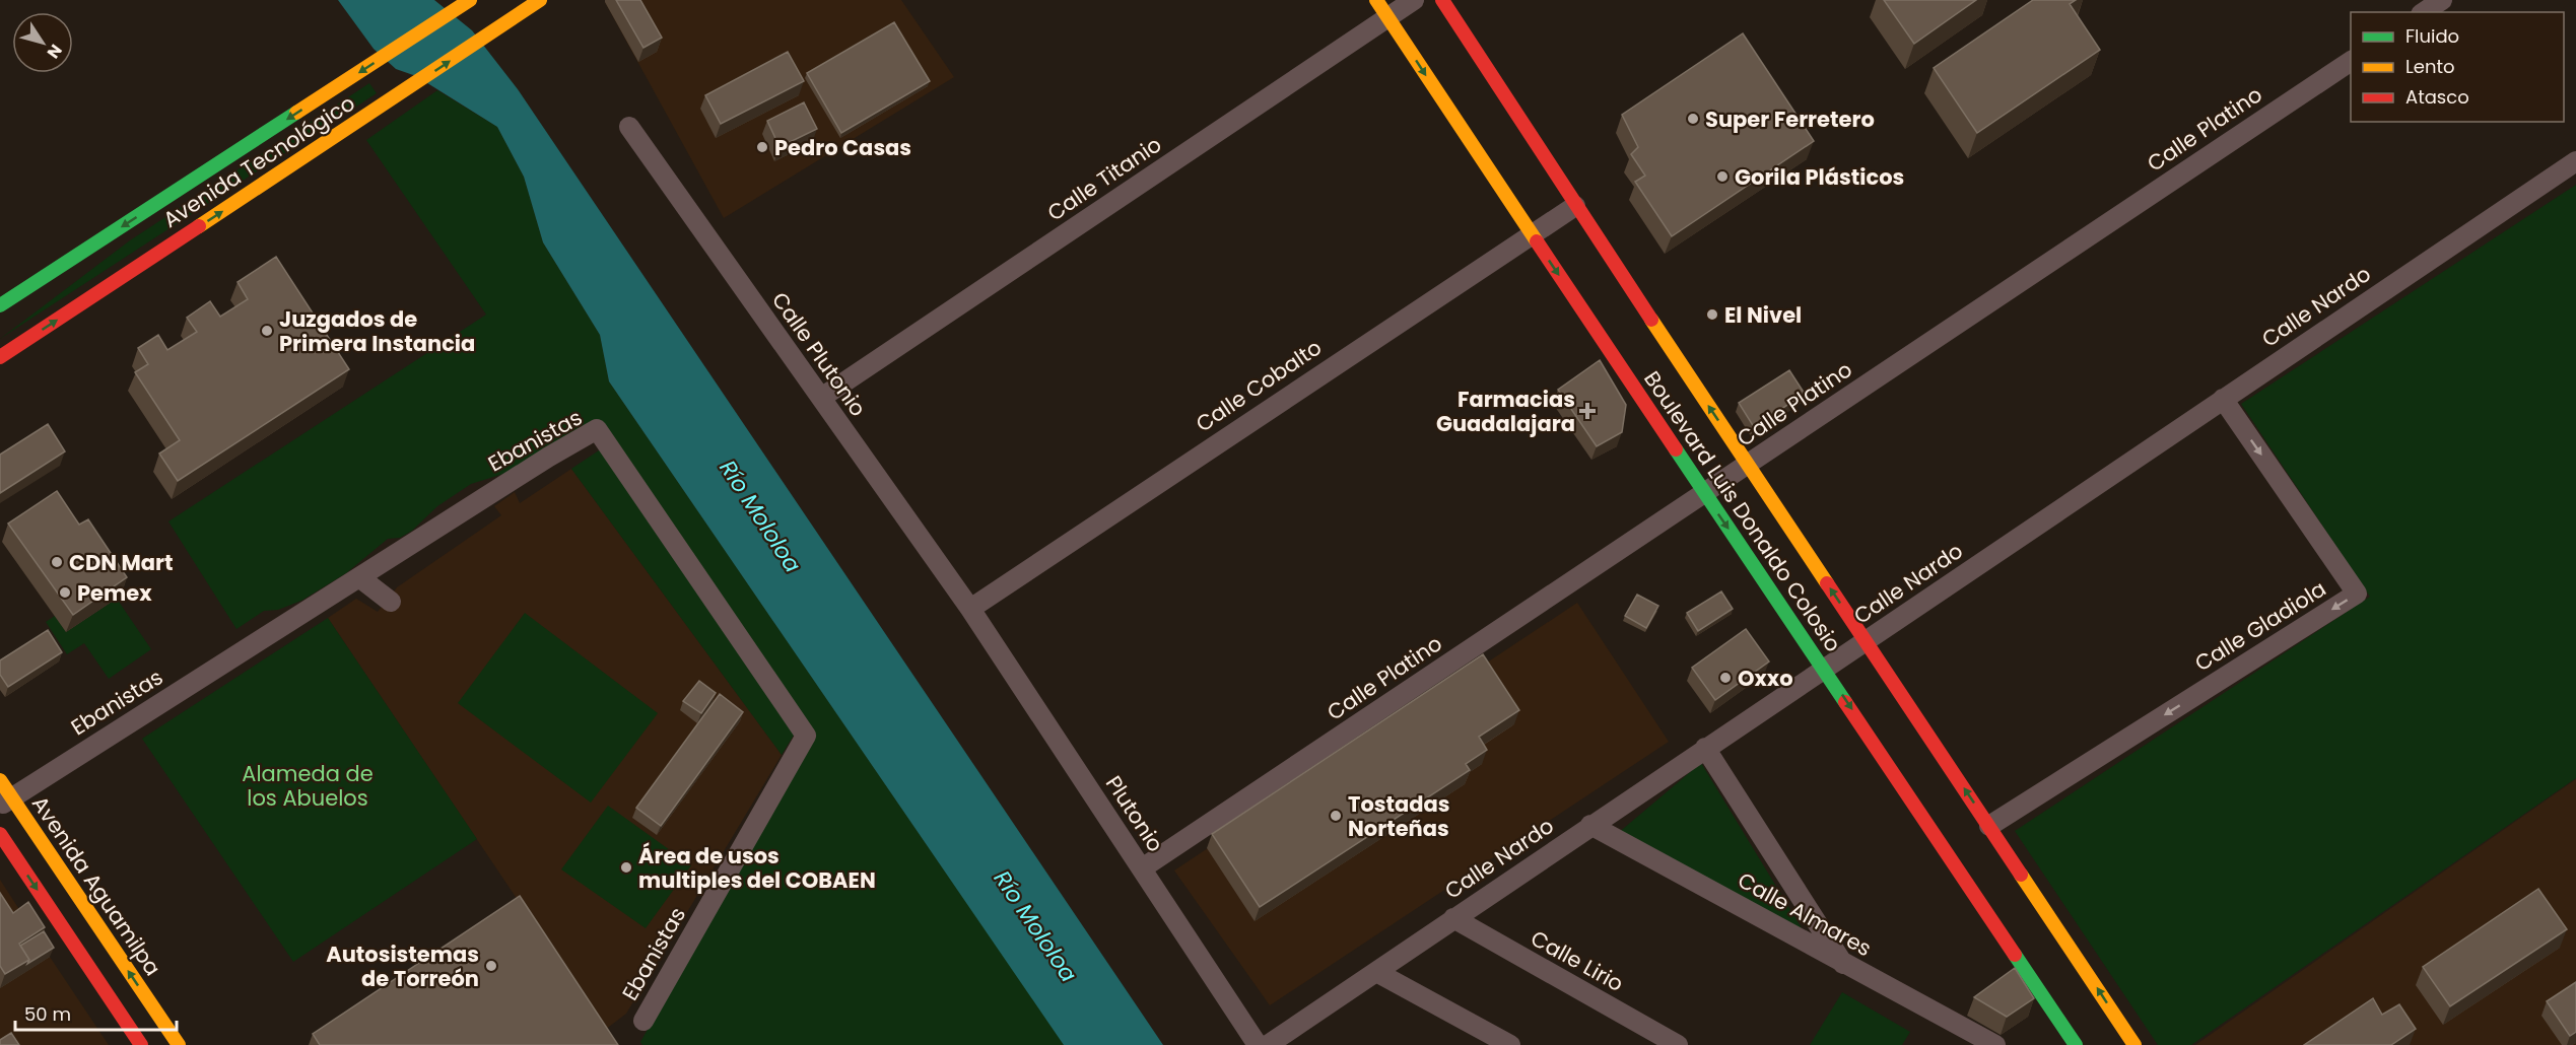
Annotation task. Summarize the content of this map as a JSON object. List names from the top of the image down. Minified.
{"streets":{"main road":["Avenida Tecnológico","Boulevard Luis Donaldo Colosio","Avenida Aguamilpa"],"street":["Calle Platino","Calle Titanio","Calle Nardo","Calle Plutonio","Calle Cobalto","Ebanistas","Calle Gladiola","Plutonio","Calle Almares","Calle Lirio"]},"crossings":[["Calle Platino","Boulevard Luis Donaldo Colosio"],["Calle Platino","Plutonio"],["Calle Titanio","Calle Plutonio"],["Calle Titanio","Boulevard Luis Donaldo Colosio"],["Calle Nardo","Boulevard Luis Donaldo Colosio"],["Calle Nardo","Calle Gladiola"],["Calle Nardo","Calle Almares"],["Calle Nardo","Calle Lirio"],["Calle Plutonio","Calle Cobalto"],["Calle Plutonio","Plutonio"],["Calle Cobalto","Boulevard Luis Donaldo Colosio"],["Calle Cobalto","Plutonio"],["Ebanistas","Avenida Aguamilpa"],["Boulevard Luis Donaldo Colosio","Calle Gladiola"]],"water":["Río Mololoa"],"parks":["Alameda de los Abuelos"],"places":{"other":["Super Ferretero","Pedro Casas","Gorila Plásticos","El Nivel","Juzgados de Primera Instancia","CDN Mart","Pemex","Oxxo","Tostadas Norteñas","Área de usos multiples del COBAEN","Autosistemas de Torreón"],"health":["Farmacias Guadalajara"]},"legend":["Fluido","Lento","Atasco"],"scale_bar":"50 m","north":"bottom right"}
